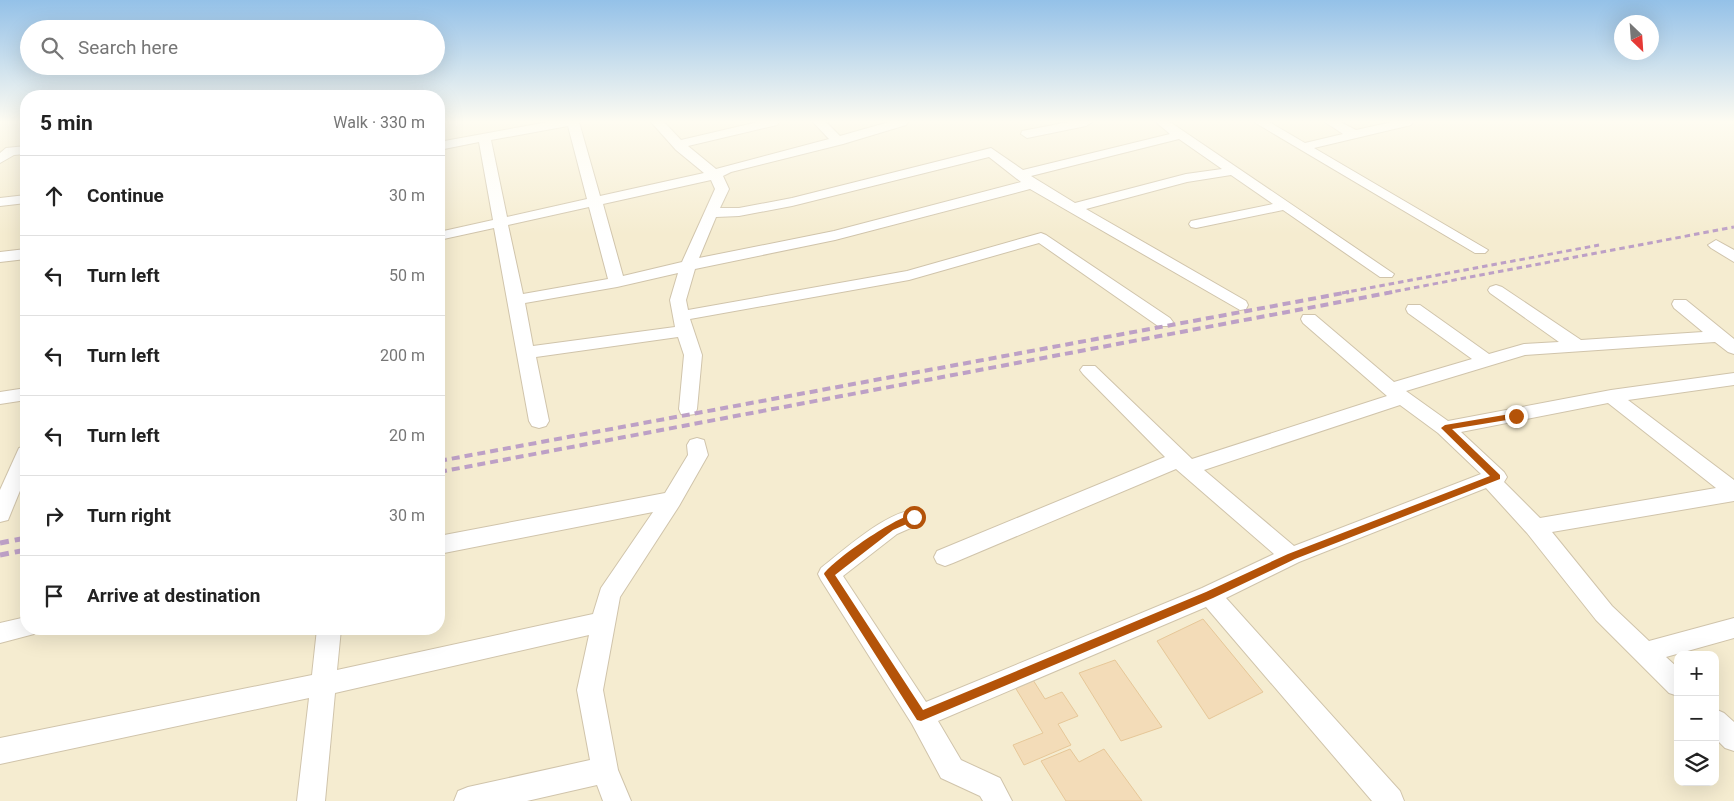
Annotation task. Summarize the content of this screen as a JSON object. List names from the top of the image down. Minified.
{"north":"bottom right","page":{"search":"Search here","heading":["5 min","Walk · 330 m"],"list":[["Continue","30 m"],["Turn left","50 m"],["Turn left","200 m"],["Turn left","20 m"],["Turn right","30 m"],"Arrive at destination"],"map_buttons":["+","−"]}}
